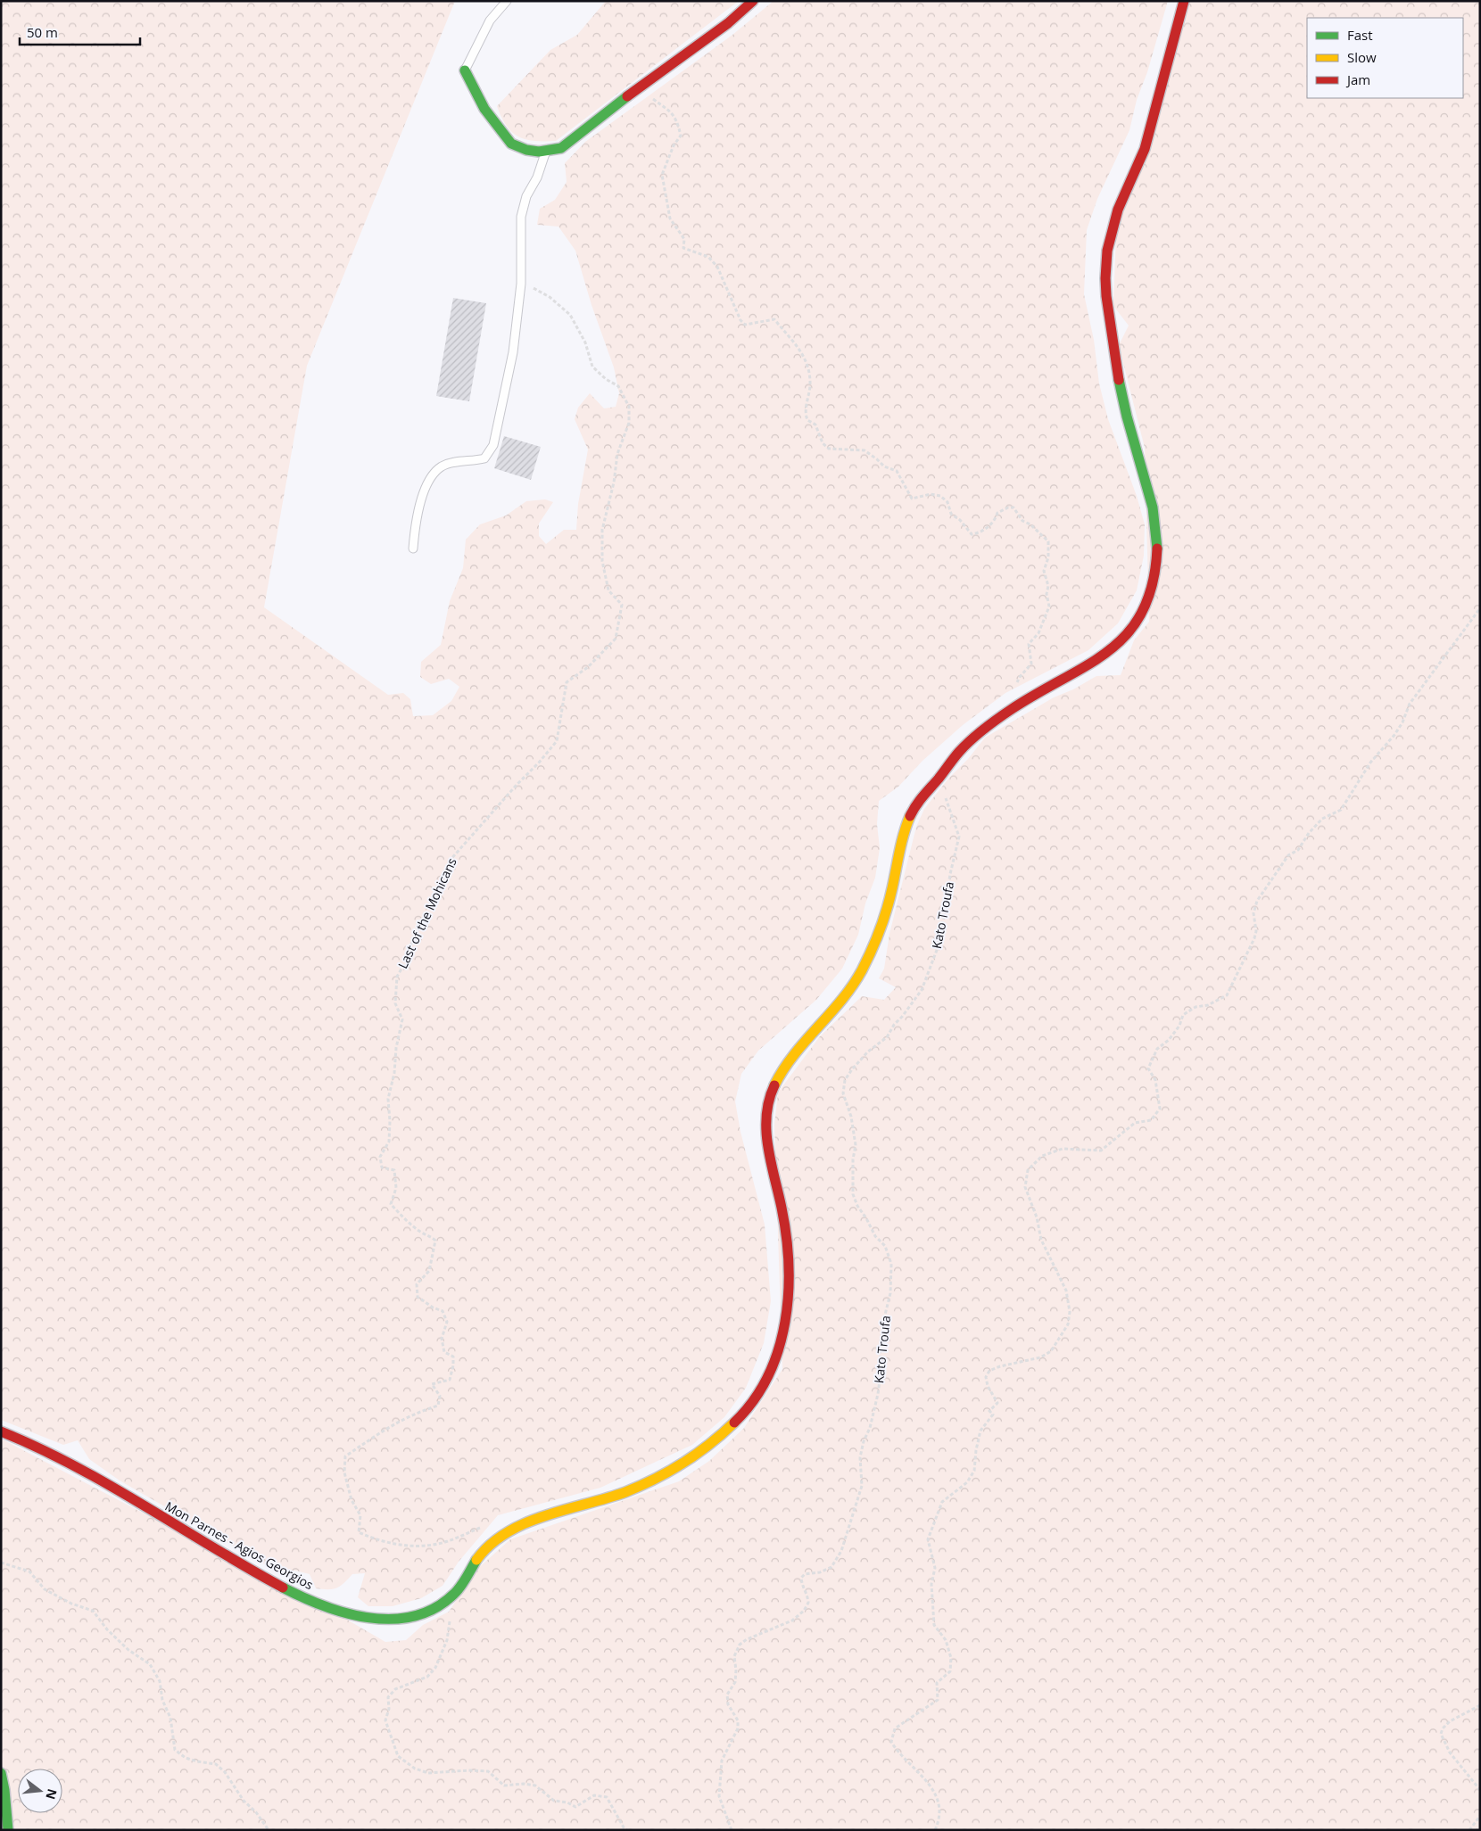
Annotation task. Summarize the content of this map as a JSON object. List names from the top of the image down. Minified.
{"streets":{"street":["Mon Parnes - Agios Georgios"],"path":["Last of the Mohicans","Kato Troufa"]},"crossings":[["Kato Troufa","Mon Parnes - Agios Georgios"]],"legend":["Fast","Slow","Jam"],"scale_bar":"50 m","north":"right"}
